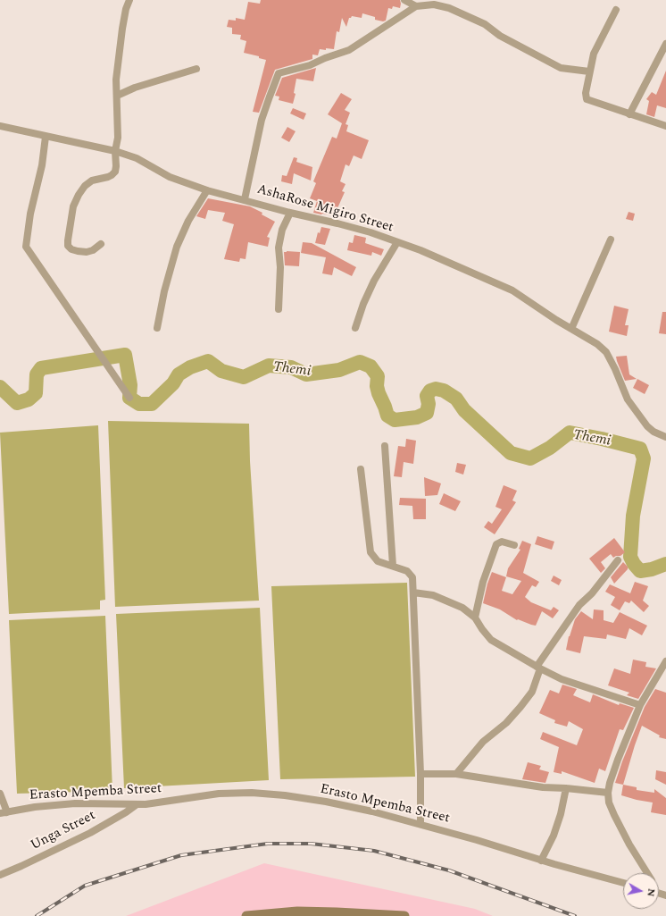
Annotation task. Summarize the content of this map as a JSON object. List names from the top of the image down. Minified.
{"streets":{"street":["AshaRose Migiro Street","Erasto Mpemba Street","Unga Street"]},"crossings":[["Erasto Mpemba Street","Unga Street"]],"water":["Themi"],"north":"right"}
